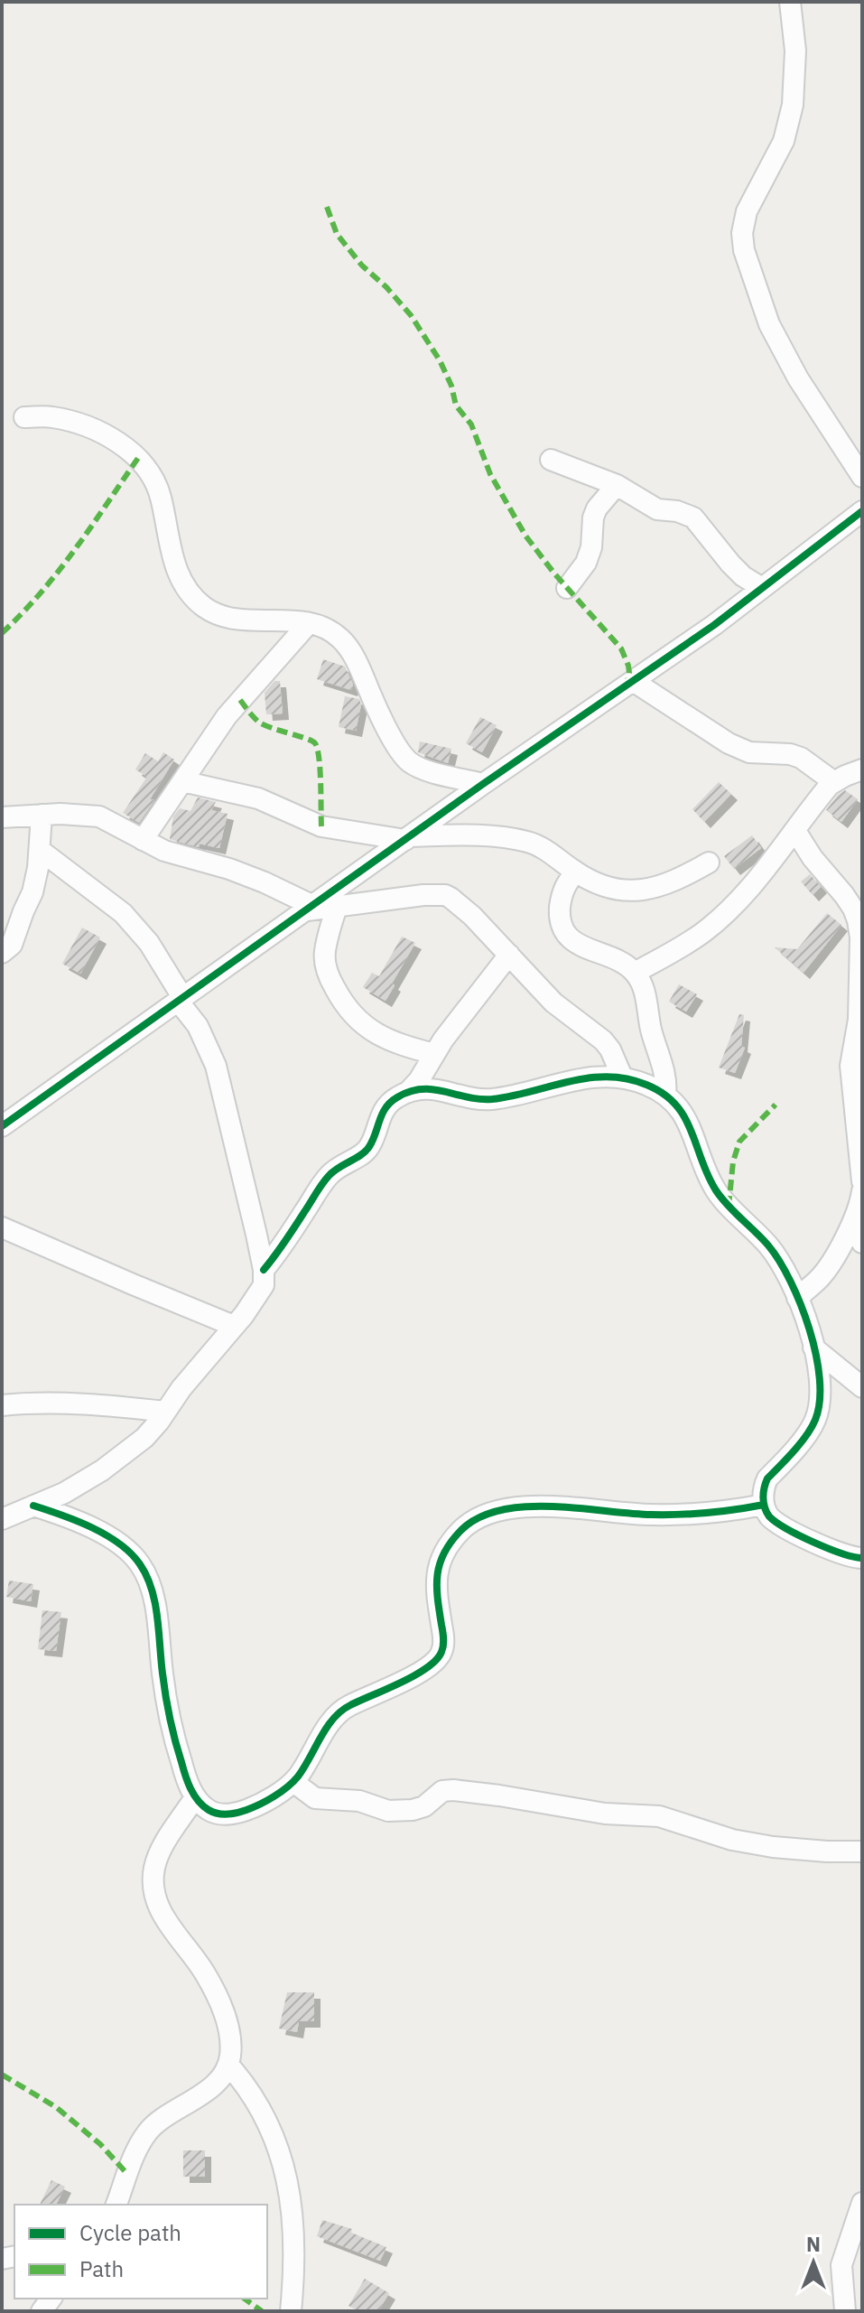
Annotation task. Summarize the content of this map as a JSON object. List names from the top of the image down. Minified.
{"legend":["Cycle path","Path"],"north":"top"}
